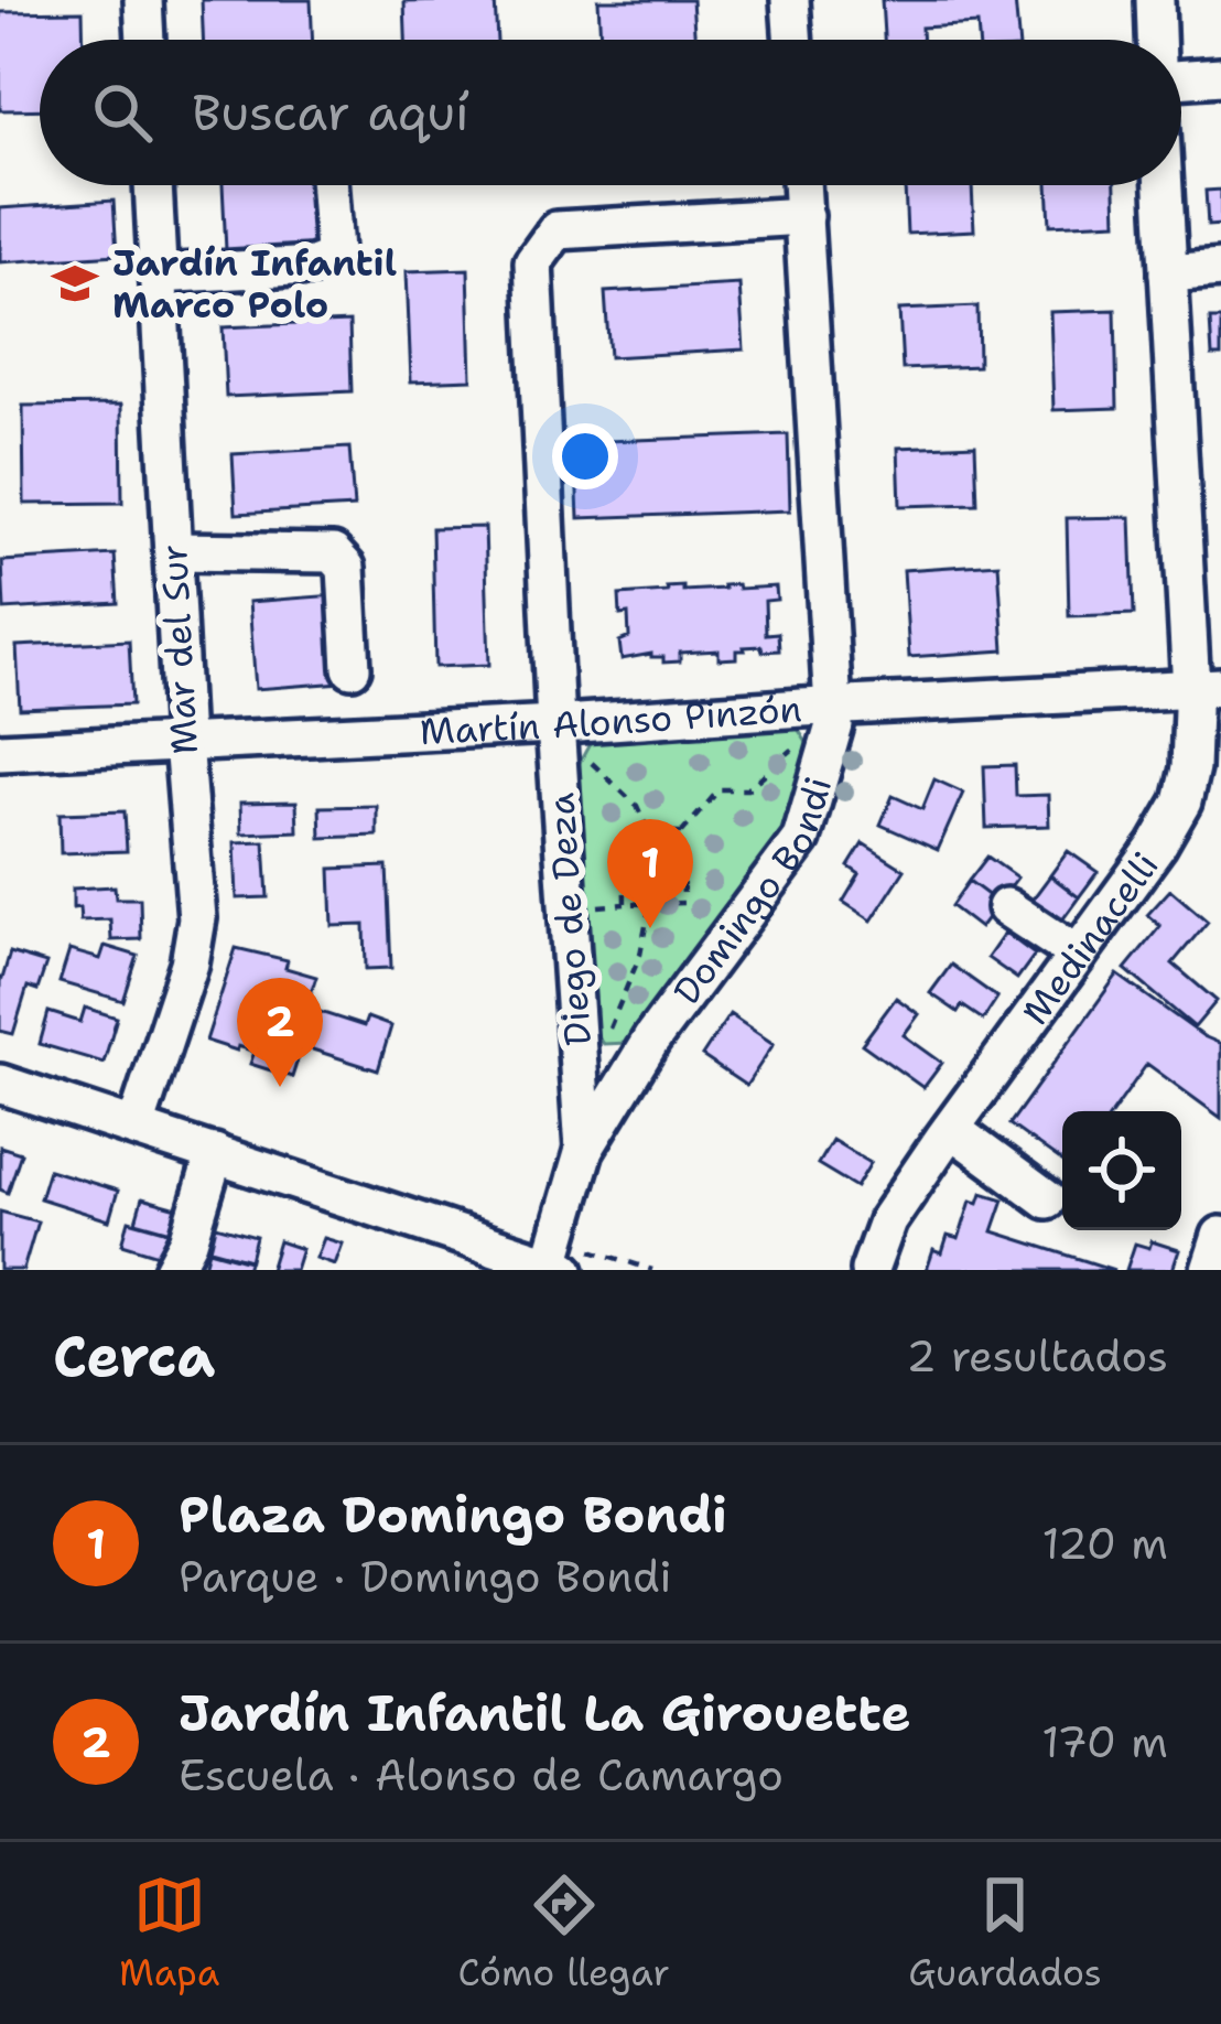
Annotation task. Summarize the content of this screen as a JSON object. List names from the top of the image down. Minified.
{"streets":{"street":["Mar del Sur","Martín Alonso Pinzón","Domingo Bondi","Diego de Deza","Medinacelli"]},"crossings":[["Mar del Sur","Martín Alonso Pinzón"],["Martín Alonso Pinzón","Domingo Bondi"],["Martín Alonso Pinzón","Diego de Deza"],["Martín Alonso Pinzón","Medinacelli"],["Domingo Bondi","Diego de Deza"]],"places":{"school or university":["Jardín Infantil Marco Polo"]},"page":{"search":"Buscar aquí","pins":["1","2"],"heading":["Cerca","2 resultados"],"list":[{"mark":"1","name":"Plaza Domingo Bondi","note":"Parque · Domingo Bondi","value":"120 m"},{"mark":"2","name":"Jardín Infantil La Girouette","note":"Escuela · Alonso de Camargo","value":"170 m"}],"nav":["Mapa","Cómo llegar","Guardados"]}}
